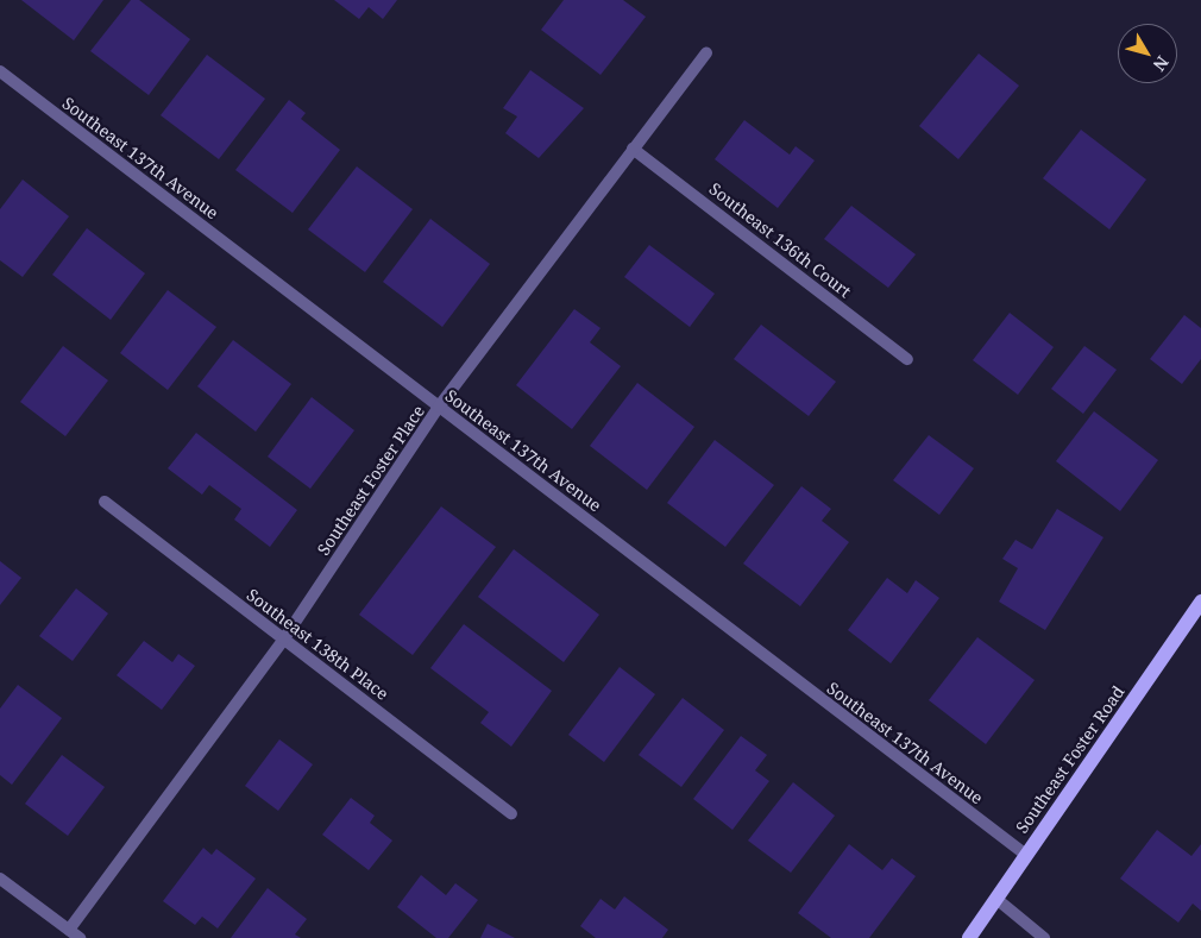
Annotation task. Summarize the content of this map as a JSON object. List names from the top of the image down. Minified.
{"streets":{"main road":["Southeast Foster Road"],"street":["Southeast 137th Avenue","Southeast 136th Court","Southeast Foster Place","Southeast 138th Place"]},"crossings":[["Southeast 137th Avenue","Southeast Foster Place"],["Southeast 137th Avenue","Southeast Foster Road"],["Southeast 136th Court","Southeast Foster Place"],["Southeast Foster Place","Southeast 138th Place"]],"north":"bottom right"}
